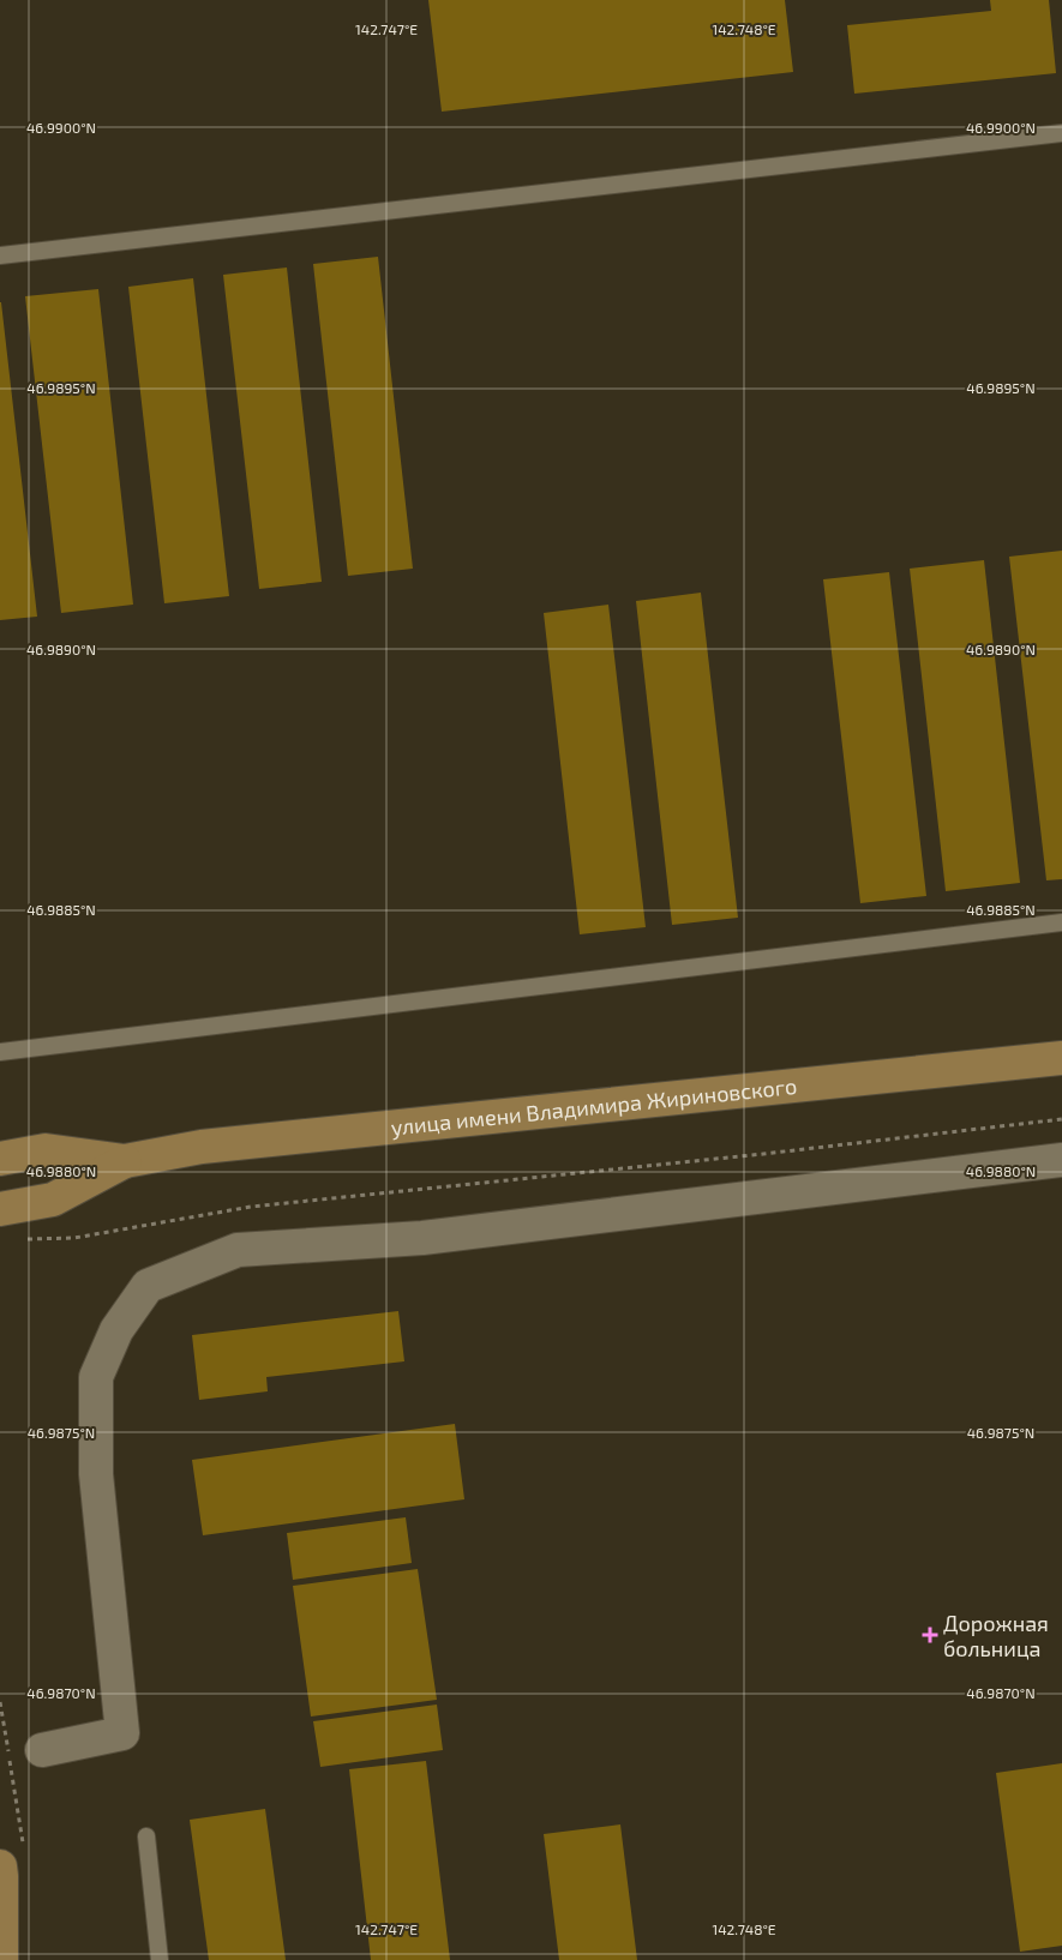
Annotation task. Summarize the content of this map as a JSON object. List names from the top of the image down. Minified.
{"streets":{"main road":["улица имени Владимира Жириновского"]},"places":{"health":["Дорожная больница"]},"coordinates":["142.747°E","142.748°E","46.9900°N","46.9895°N","46.9890°N","46.9885°N","46.9880°N","46.9875°N","46.9870°N"]}
